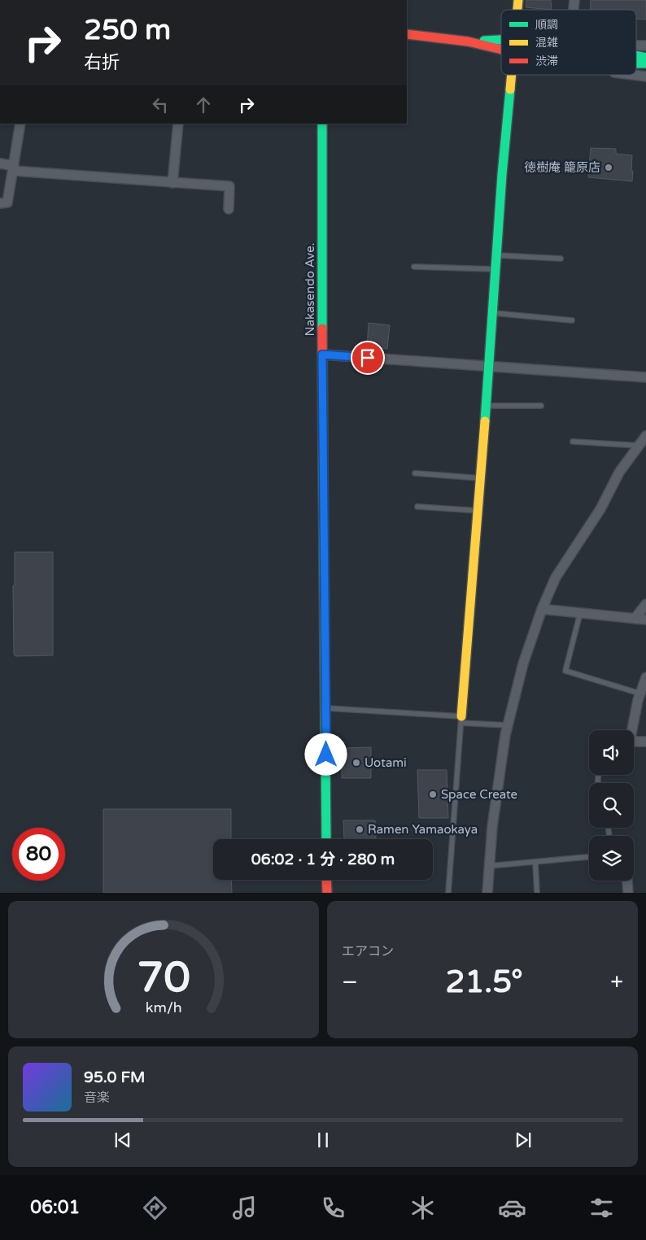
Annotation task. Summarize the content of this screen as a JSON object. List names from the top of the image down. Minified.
{"streets":{"main road":["Nakasendo Ave."]},"places":["徳樹庵 籠原店","Uotami","Space Create","Ramen Yamaokaya"],"legend":["順調","混雑","渋滞"],"page":{"turn":["250 m","右折"],"limit":"80","trip":"06:02 · 1 分 · 280 m","tile":"エアコン","heat":["−","21.5°","+"],"song":["95.0 FM","音楽"],"tabs":"06:01","gauge":["70","km/h"]}}
